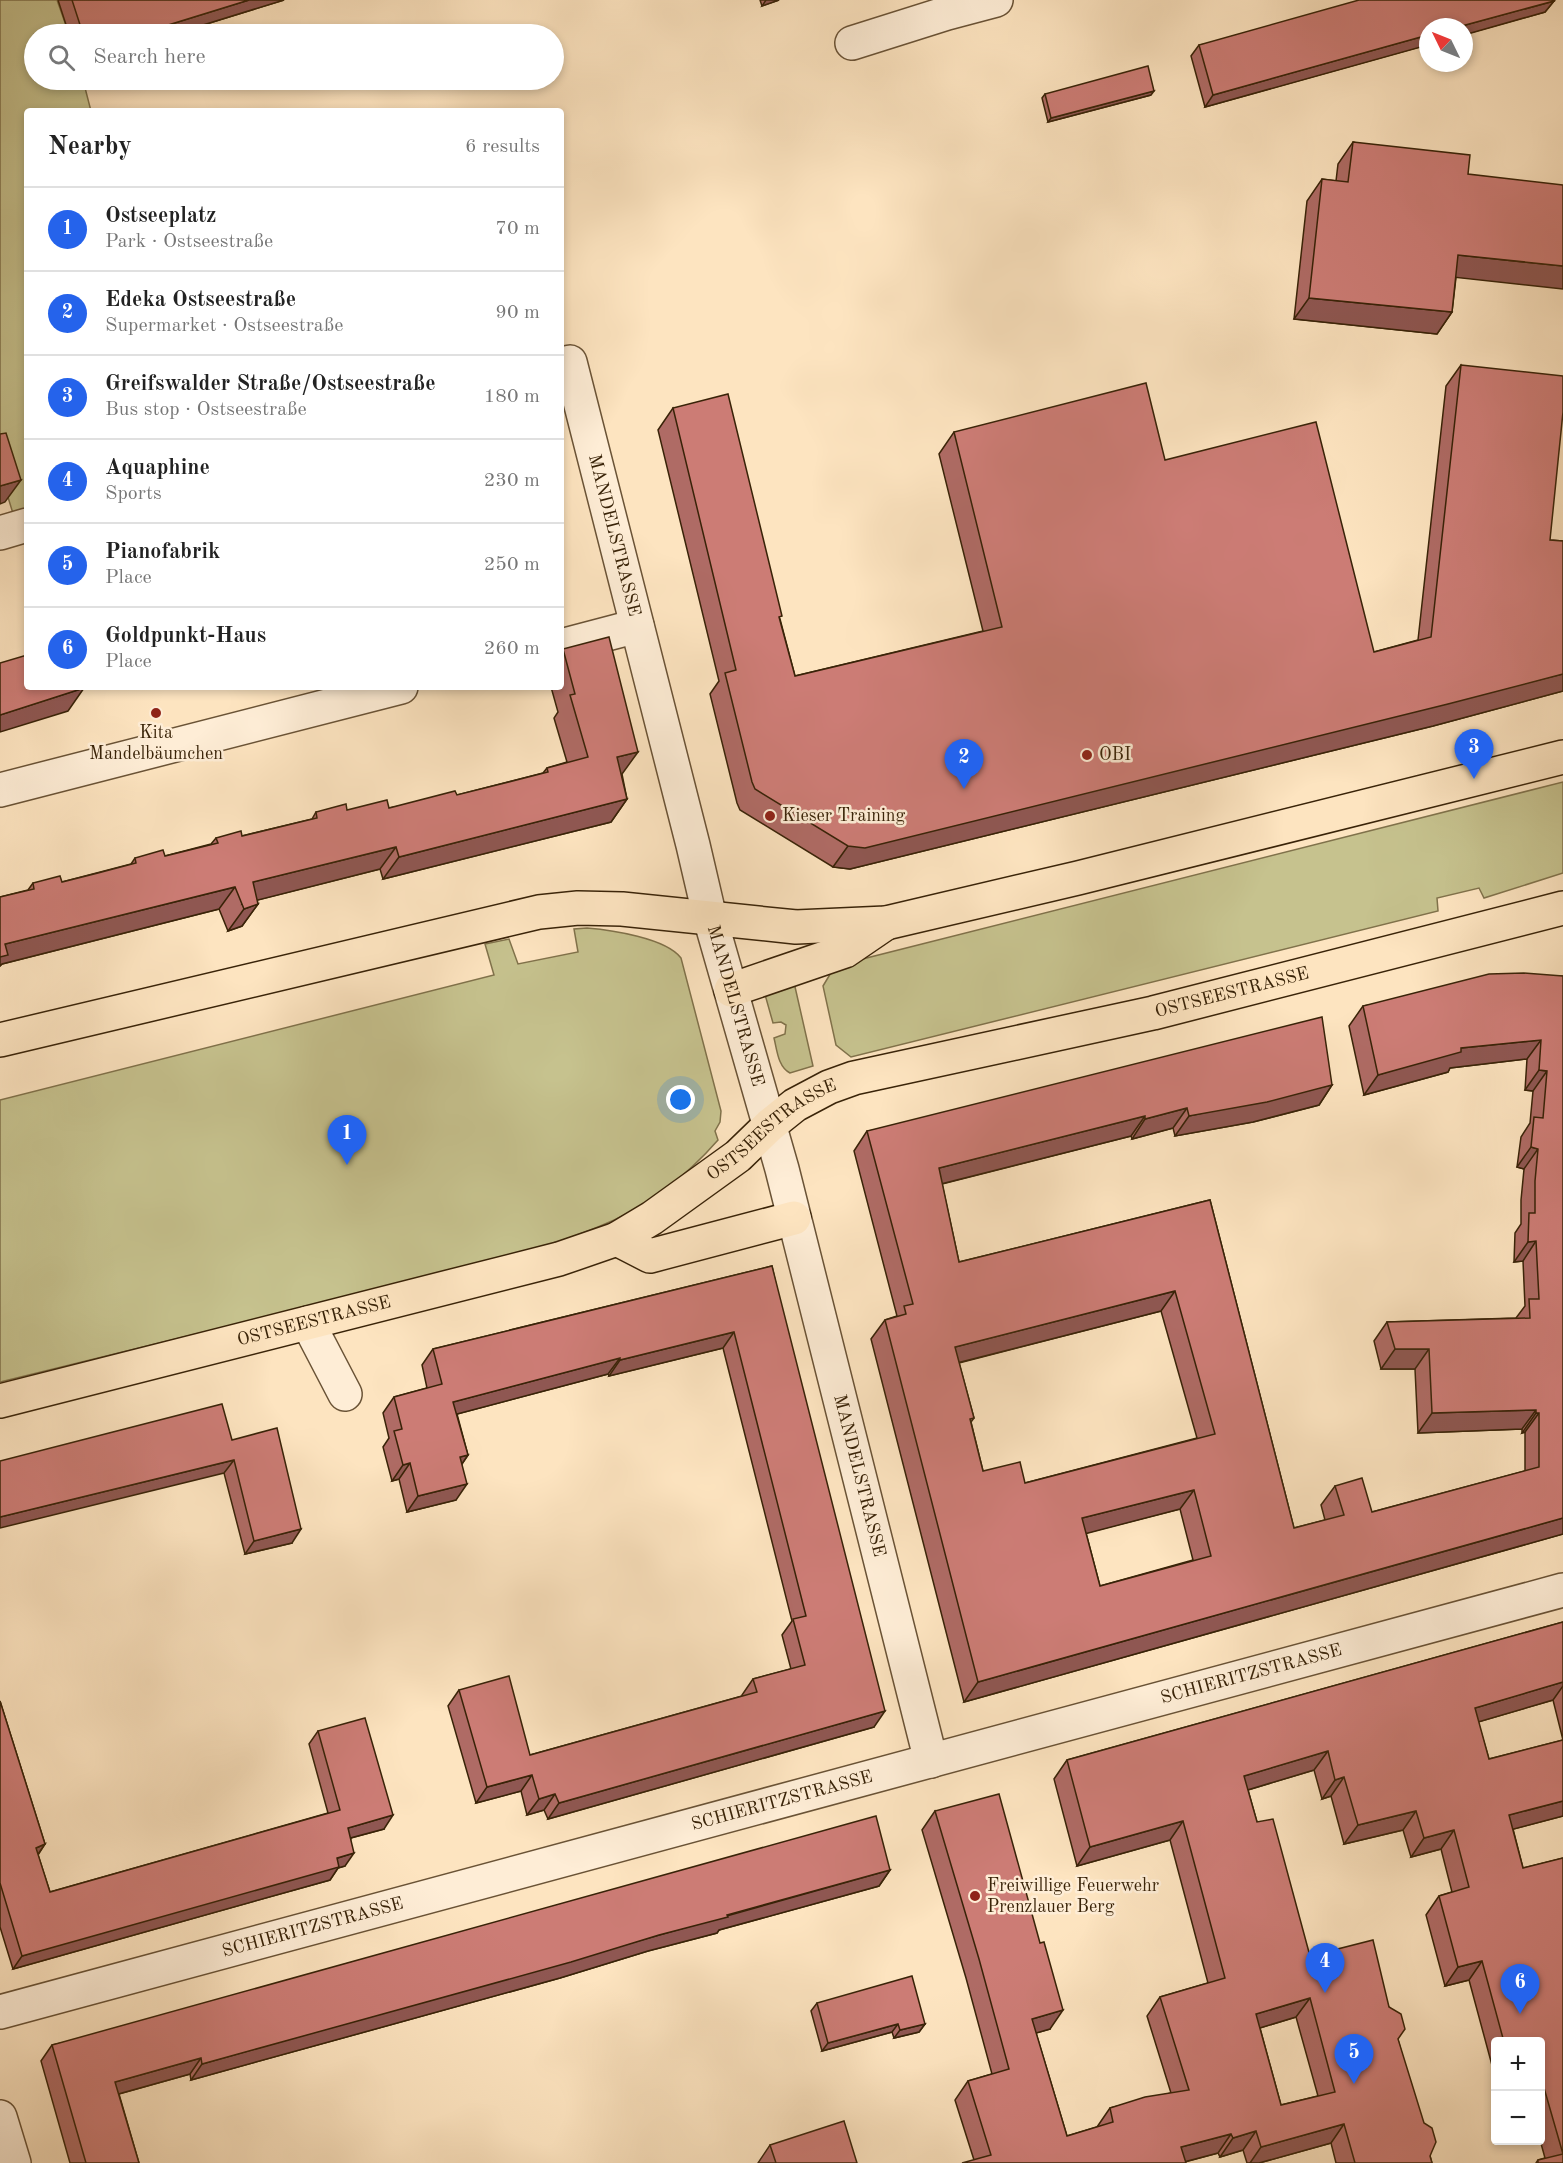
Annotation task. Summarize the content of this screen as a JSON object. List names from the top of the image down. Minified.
{"streets":{"main road":["OSTSEESTRASSE"],"street":["MANDELSTRASSE","SCHIERITZSTRASSE"]},"crossings":[["MANDELSTRASSE","OSTSEESTRASSE"],["MANDELSTRASSE","SCHIERITZSTRASSE"]],"places":["Kita Mandelbäumchen","OBI","Kieser Training","Freiwillige Feuerwehr Prenzlauer Berg"],"north":"top left","page":{"search":"Search here","heading":["Nearby","6 results"],"list":[{"mark":"1","name":"Ostseeplatz","note":"Park · Ostseestraße","value":"70 m"},{"mark":"2","name":"Edeka Ostseestraße","note":"Supermarket · Ostseestraße","value":"90 m"},{"mark":"3","name":"Greifswalder Straße/Ostseestraße","note":"Bus stop · Ostseestraße","value":"180 m"},{"mark":"4","name":"Aquaphine","note":"Sports","value":"230 m"},{"mark":"5","name":"Pianofabrik","note":"Place","value":"250 m"},{"mark":"6","name":"Goldpunkt-Haus","note":"Place","value":"260 m"}],"pins":["3","2","1","4","6","5"],"map_buttons":["+","−"]}}
